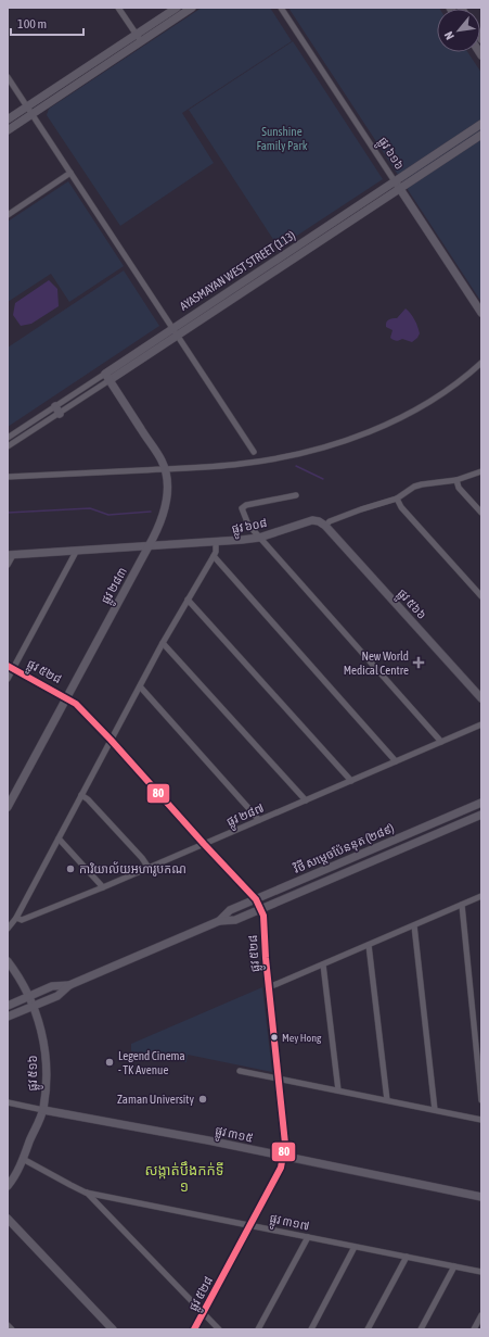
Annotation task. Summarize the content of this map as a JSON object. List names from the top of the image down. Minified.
{"streets":{"street":["ផ្លូវ ៦១៦","AYASMAYAN WEST STREET (113)","ផ្លូវ ៦០៨","ផ្លូវ ២៨៣","ផ្លូវ ៥៦៦","ផ្លូវ ៥២៨","ផ្លូវ ២៨៧","វិថី សម្តេចប៉ែននុត (២៨៩)","ផ្លូវ ៥១៦","ផ្លូវ ៣១៥","ផ្លូវ ៣១៧"]},"crossings":[["ផ្លូវ ៦១៦","AYASMAYAN WEST STREET (113)"],["AYASMAYAN WEST STREET (113)","ផ្លូវ ២៨៣"],["ផ្លូវ ៦០៨","ផ្លូវ ២៨៣"],["ផ្លូវ ៦០៨","ផ្លូវ ៥៦៦"],["ផ្លូវ ២៨៣","ផ្លូវ ៥២៨"],["ផ្លូវ ៥២៨","ផ្លូវ ២៨៧"],["ផ្លូវ ៥២៨","វិថី សម្តេចប៉ែននុត (២៨៩)"],["ផ្លូវ ៥២៨","ផ្លូវ ៣១៥"],["ផ្លូវ ៥២៨","ផ្លូវ ៣១៧"],["វិថី សម្តេចប៉ែននុត (២៨៩)","ផ្លូវ ៥១៦"],["ផ្លូវ ៥១៦","ផ្លូវ ៣១៥"],["ផ្លូវ ៥១៦","ផ្លូវ ៣១៧"]],"districts":["សង្កាត់បឹងកក់ទី ១"],"parks":["Sunshine Family Park"],"places":{"health":["New World Medical Centre"],"other":["ការិយាល័យអហារូបកណ","Mey Hong","Legend Cinema - TK Avenue","Zaman University"]},"lines":["transit line 80"],"scale_bar":"100 m","north":"bottom left"}
